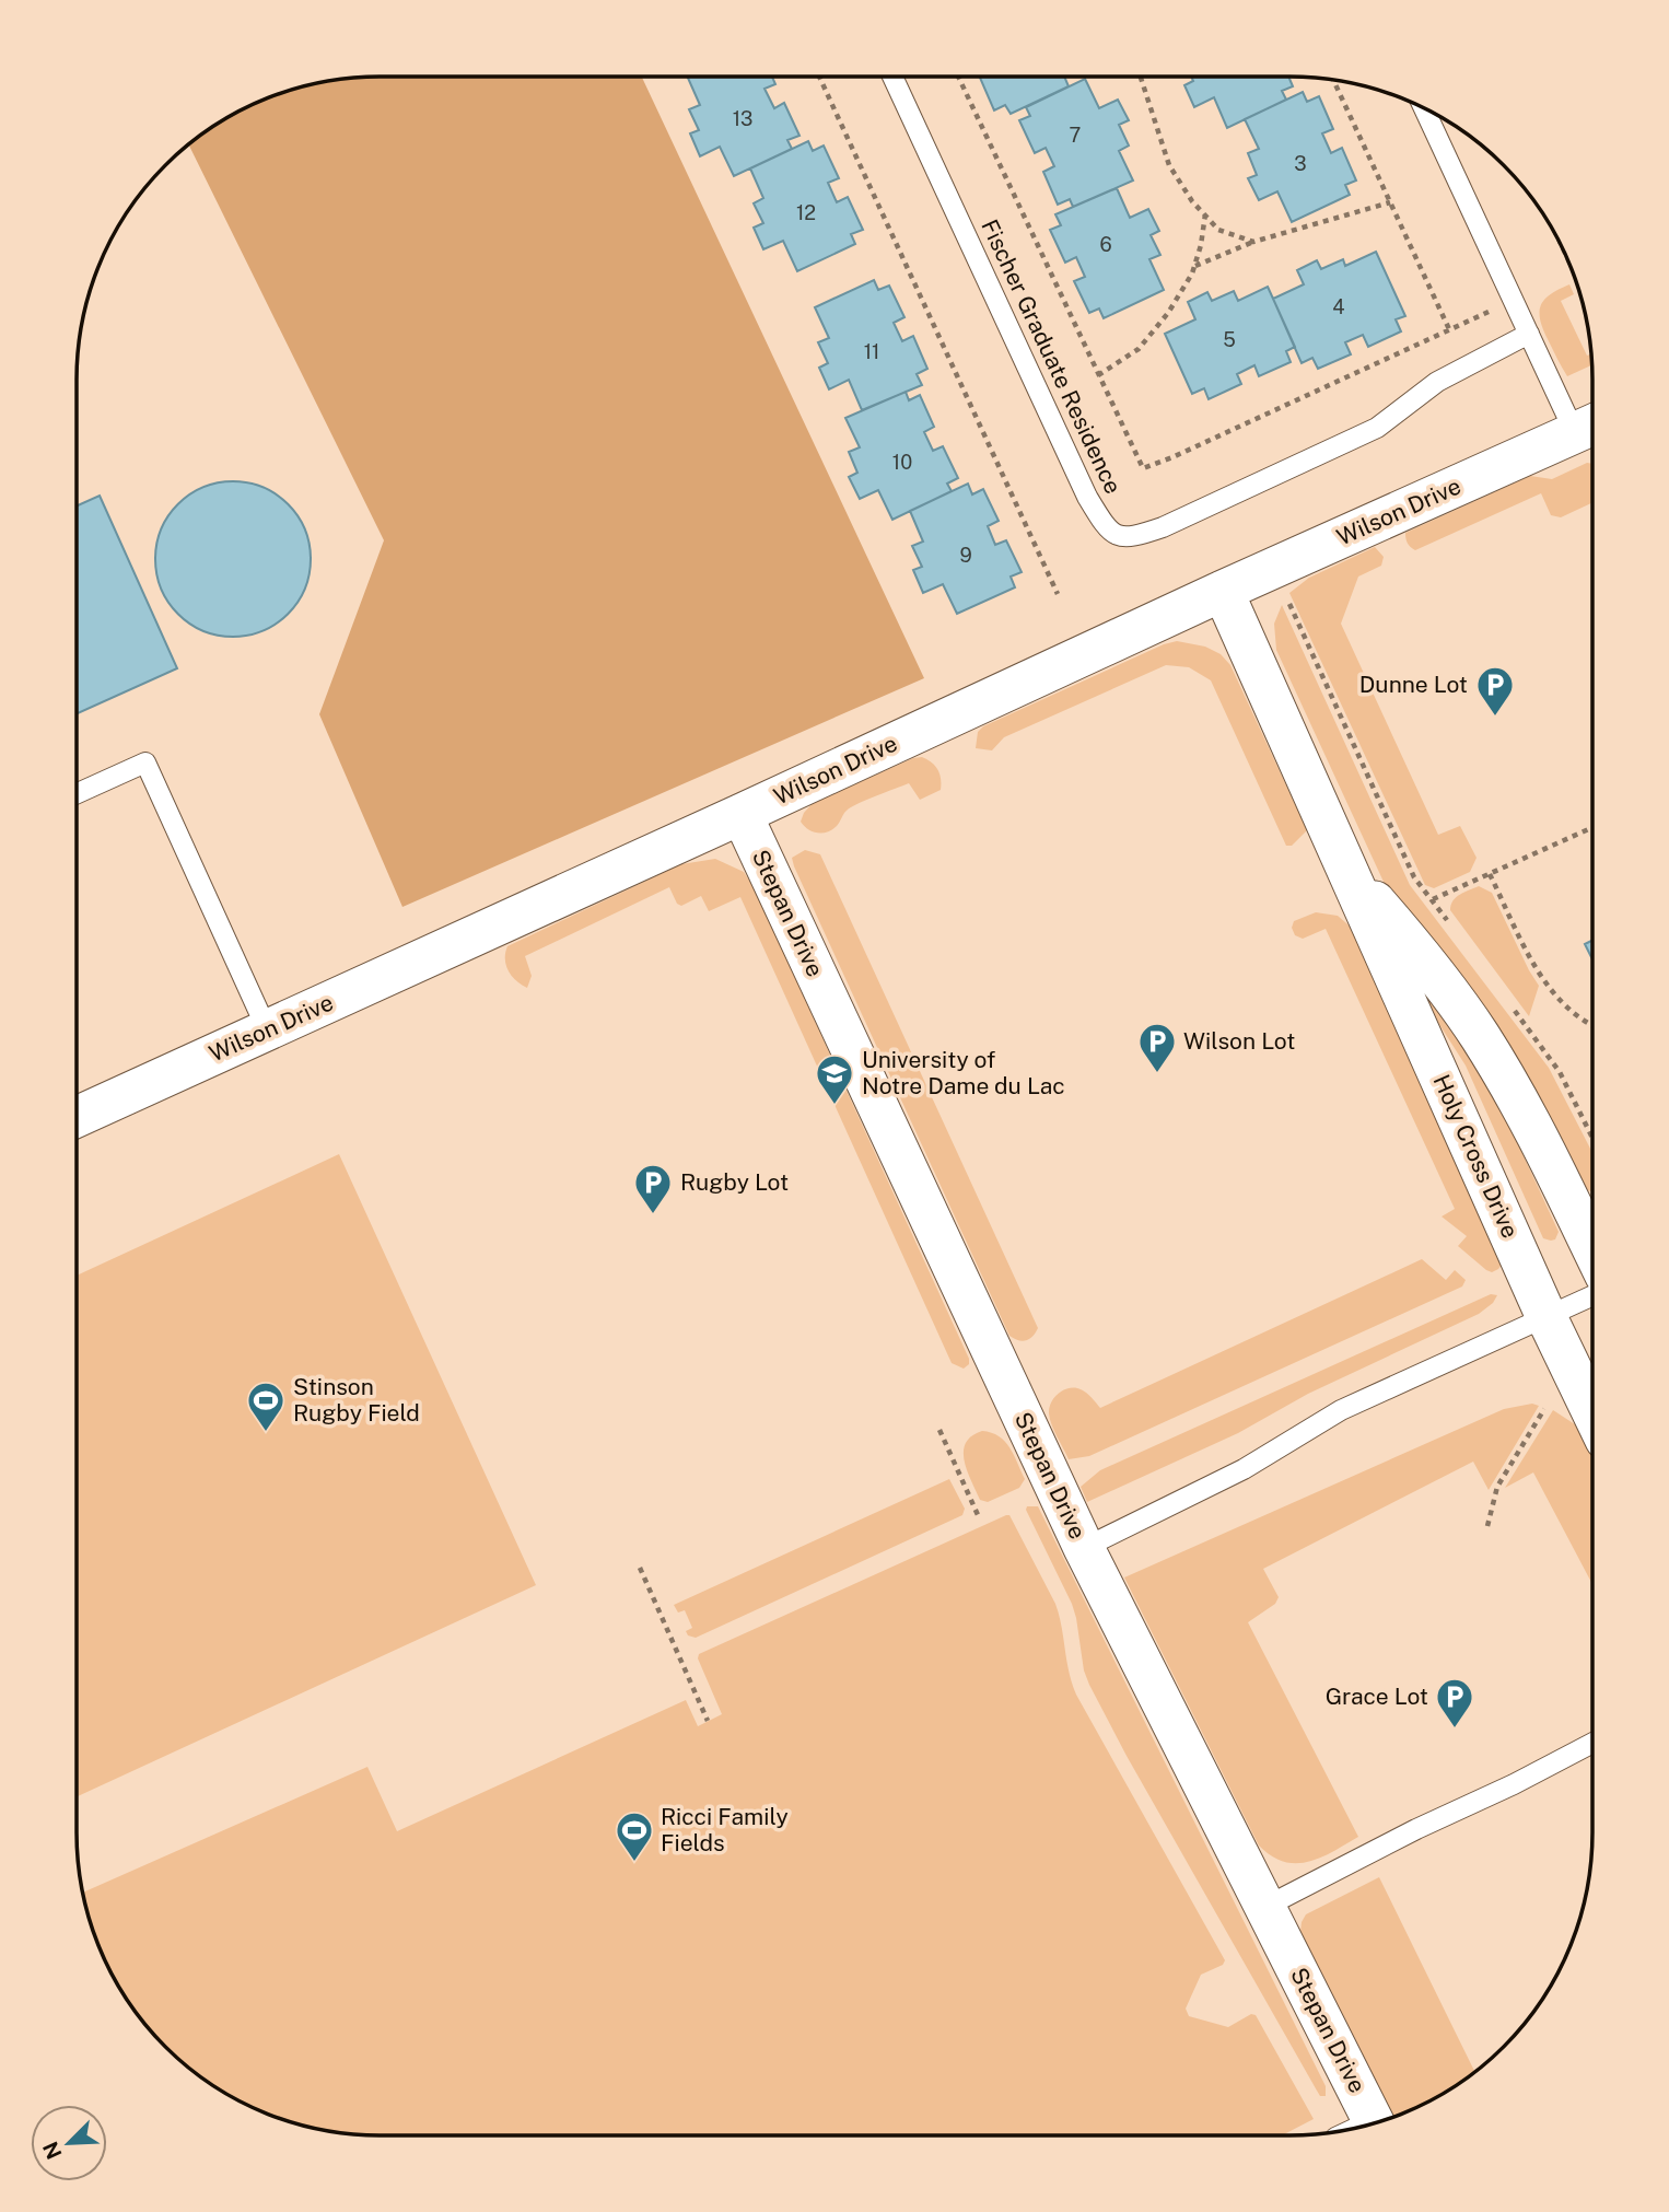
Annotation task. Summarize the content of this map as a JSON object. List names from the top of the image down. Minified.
{"streets":{"street":["Wilson Drive","Stepan Drive","Holy Cross Drive"],"lane":["Fischer Graduate Residence"]},"crossings":[["Wilson Drive","Stepan Drive"],["Wilson Drive","Holy Cross Drive"]],"places":{"parking":["Dunne Lot","Wilson Lot","Rugby Lot","Grace Lot"],"school or university":["University of Notre Dame du Lac"],"sports":["Stinson Rugby Field","Ricci Family Fields"]},"house_numbers":["13","7","3","12","6","4","5","11","10","9"],"north":"bottom left"}
